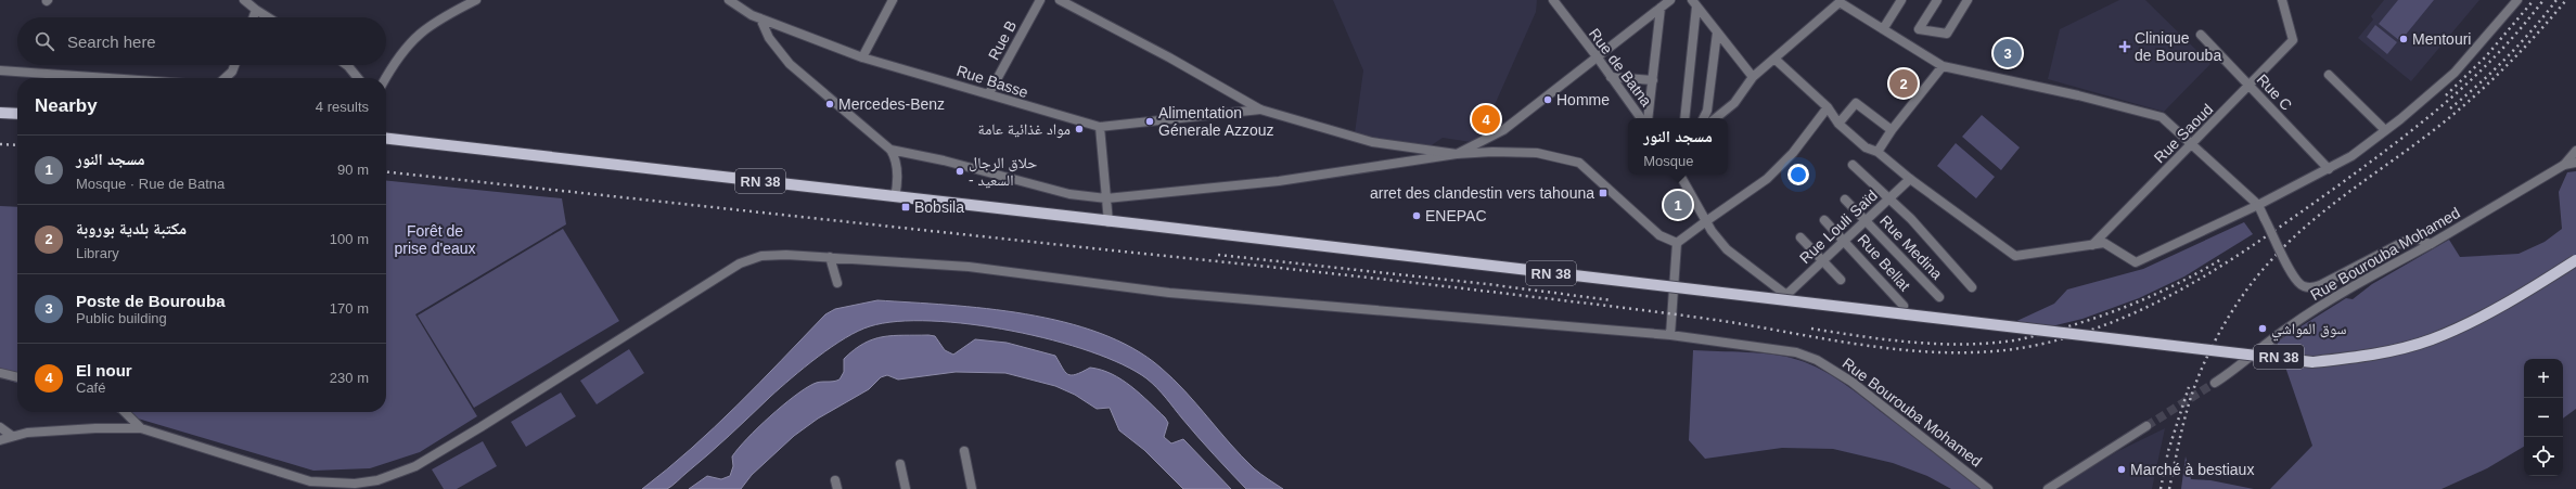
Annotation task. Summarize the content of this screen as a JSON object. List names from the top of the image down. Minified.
{"streets":{"main road":["RN 38"],"street":["Rue B","Rue de Batna","Rue Basse","Rue C","Rue Saoud","Rue Louli Saïd","Rue Medina","Rue Bourouba Mohamed","Rue Bellat"]},"crossings":[["Rue B","Rue Basse"],["Rue C","Rue Saoud"],["Rue Louli Saïd","Rue Medina"],["Rue Louli Saïd","Rue Bellat"]],"parks":["Forêt de prise d'eaux"],"places":{"other":["Mentouri","Homme","Mercedes-Benz","Alimentation Génerale Azzouz","مواد غذائية عامة","حلاق الرجال - السعيد","ENEPAC","سوق المواشي","Marché à bestiaux"],"health":["Clinique de Bourouba"],"transit":["arret des clandestin vers tahouna","Bobsila"]},"page":{"search":"Search here","pins":["3","2","4","1"],"heading":["Nearby","4 results"],"popup":["مسجد النور","Mosque"],"list":[{"mark":"1","name":"مسجد النور","note":"Mosque · Rue de Batna","value":"90 m"},{"mark":"2","name":"مكتبة بلدية بوروبة","note":"Library","value":"100 m"},{"mark":"3","name":"Poste de Bourouba","note":"Public building","value":"170 m"},{"mark":"4","name":"El nour","note":"Café","value":"230 m"}],"map_buttons":["+","−"]}}
